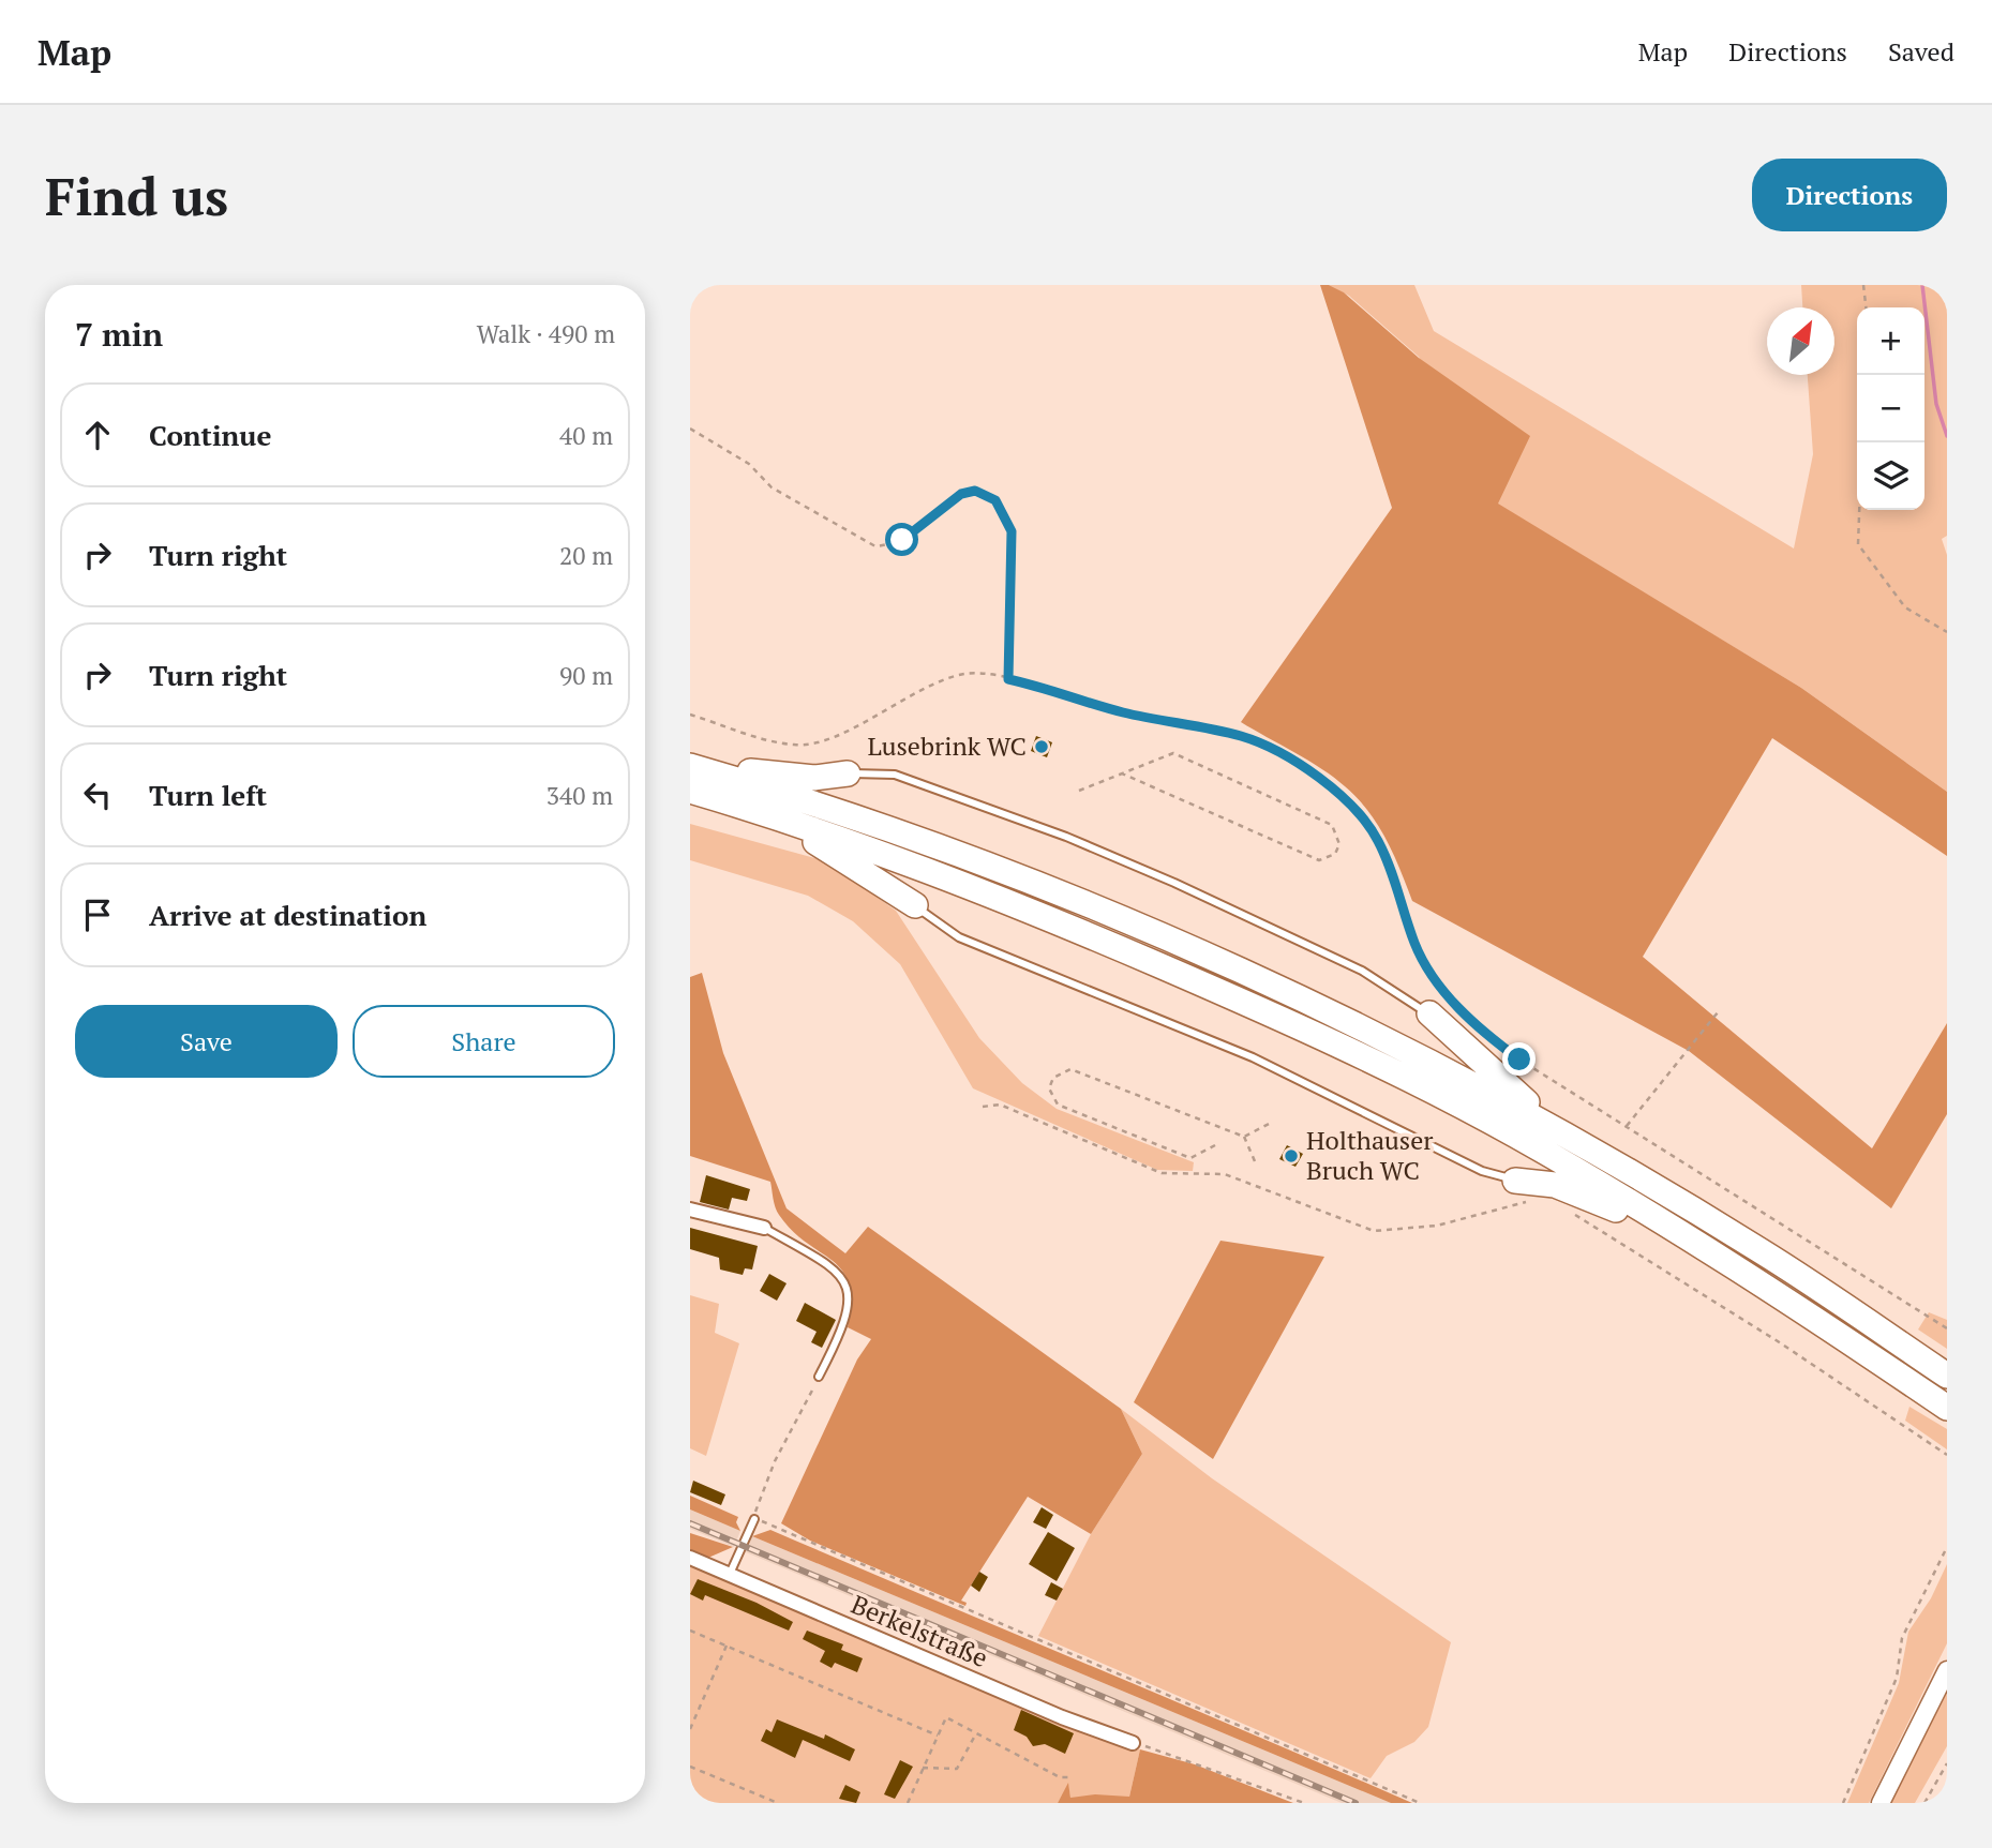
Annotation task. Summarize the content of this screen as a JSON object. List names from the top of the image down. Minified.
{"streets":{"street":["Berkelstraße"]},"places":["Lusebrink WC","Holthauser Bruch WC"],"north":"top right","page":{"header":"Map","nav":["Map","Directions","Saved"],"buttons":["Directions",["Save","Share"]],"title":"Find us","heading":["7 min","Walk · 490 m"],"map_buttons":["+","−"],"list":[["Continue","40 m"],["Turn right","20 m"],["Turn right","90 m"],["Turn left","340 m"],"Arrive at destination"]}}
